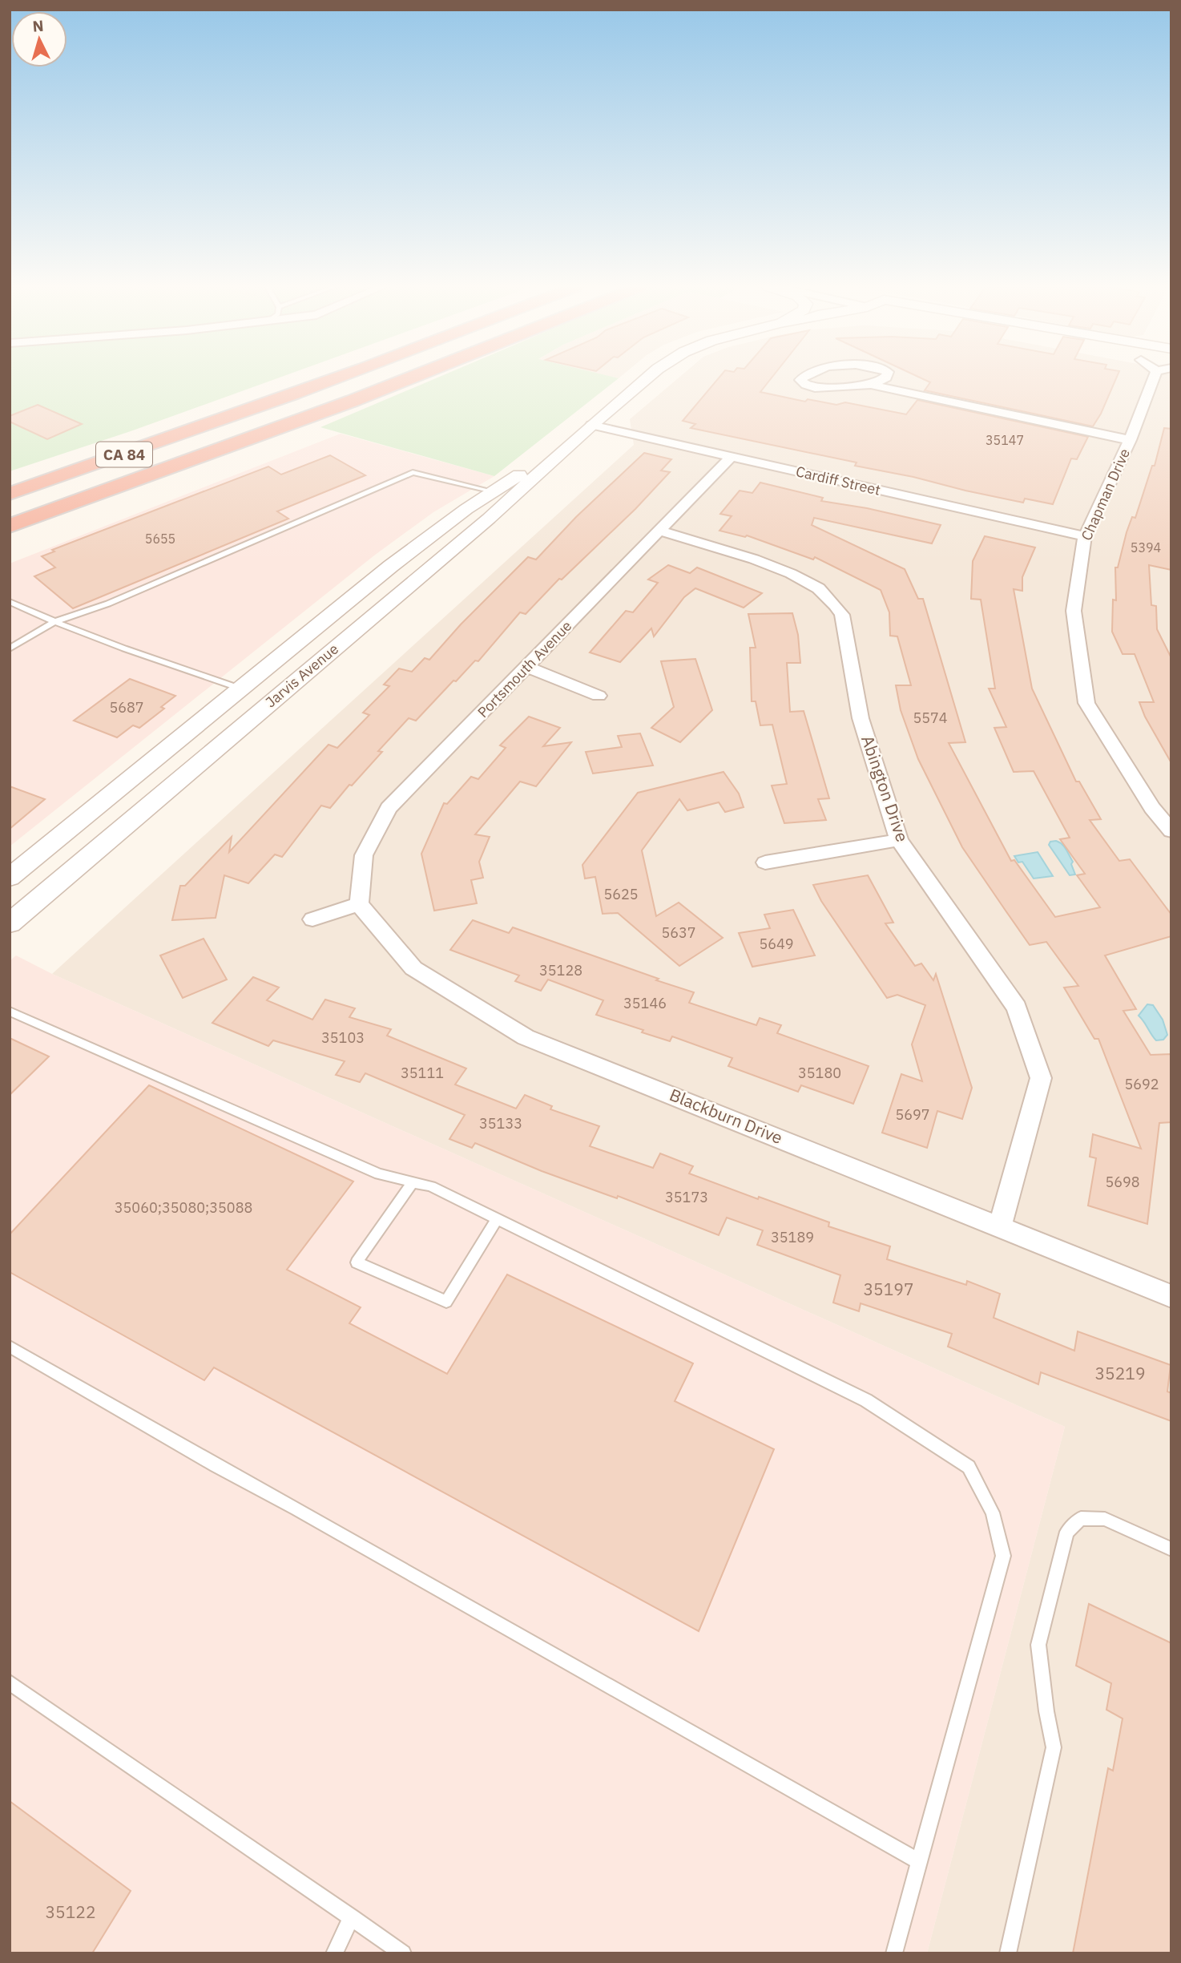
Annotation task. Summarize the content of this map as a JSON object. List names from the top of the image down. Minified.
{"streets":{"highway":["CA 84"],"street":["Cardiff Street","Chapman Drive","Portsmouth Avenue","Jarvis Avenue","Abington Drive","Blackburn Drive"]},"crossings":[["Cardiff Street","Chapman Drive"],["Cardiff Street","Portsmouth Avenue"],["Cardiff Street","Jarvis Avenue"],["Portsmouth Avenue","Abington Drive"],["Portsmouth Avenue","Blackburn Drive"],["Abington Drive","Blackburn Drive"]],"house_numbers":["35147","5655","5394","5687","5574","5625","5637","5649","35128","35146","35103","35111","35180","5692","5697","35133","5698","35173","35060;35080;35088","35189","35197","35219","35122"],"north":"top"}
